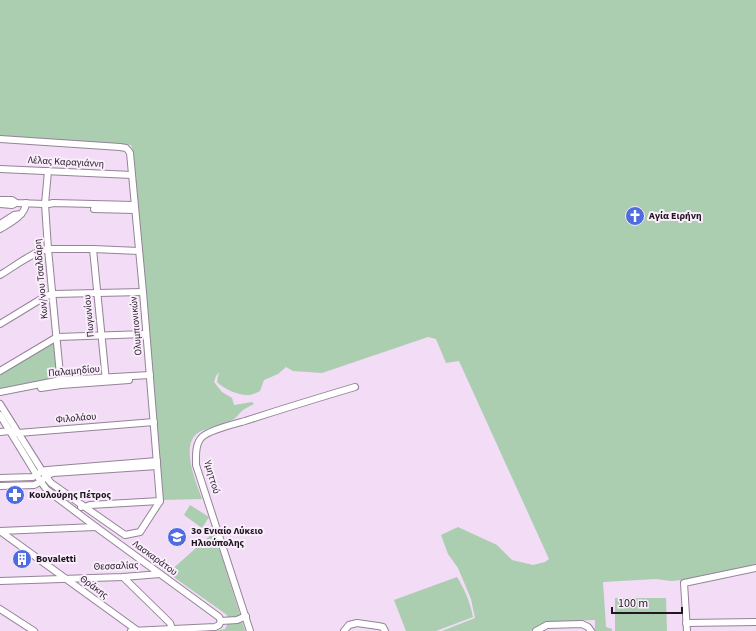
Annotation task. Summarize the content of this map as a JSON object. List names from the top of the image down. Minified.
{"streets":{"street":["Λέλας Καραγιάννη","Κων/νου Τσαλδάρη","Πωγωνίου","Ολυμπιονικών","Παλαμηδίου","Φιλολάου","Υμηττού","Λασκαράτου","Θεσσαλίας","Θράκης"]},"crossings":[["Λέλας Καραγιάννη","Κων/νου Τσαλδάρη"],["Λέλας Καραγιάννη","Ολυμπιονικών"],["Κων/νου Τσαλδάρη","Παλαμηδίου"],["Πωγωνίου","Παλαμηδίου"],["Ολυμπιονικών","Παλαμηδίου"],["Ολυμπιονικών","Φιλολάου"],["Ολυμπιονικών","Λασκαράτου"],["Λασκαράτου","Θεσσαλίας"],["Θεσσαλίας","Θράκης"]],"places":{"church":["Αγία Ειρήνη"],"pharmacy":["Κουλούρης Πέτρος"],"school or university":["3ο Ενιαίο Λύκειο Ηλιούπολης"],"building":["Bovaletti"]},"scale_bar":"100 m"}
